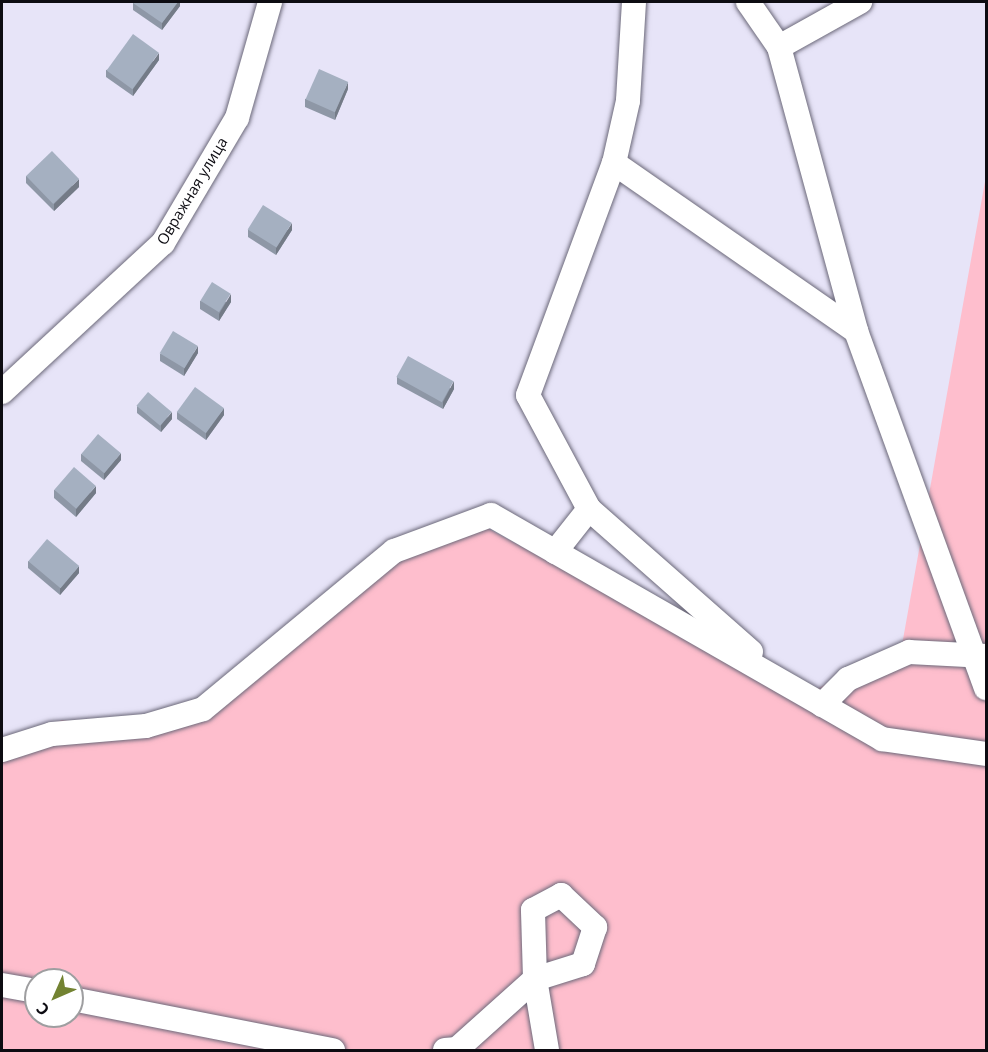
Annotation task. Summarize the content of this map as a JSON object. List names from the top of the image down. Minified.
{"streets":{"street":["Овражная улица"]},"north":"bottom left"}
